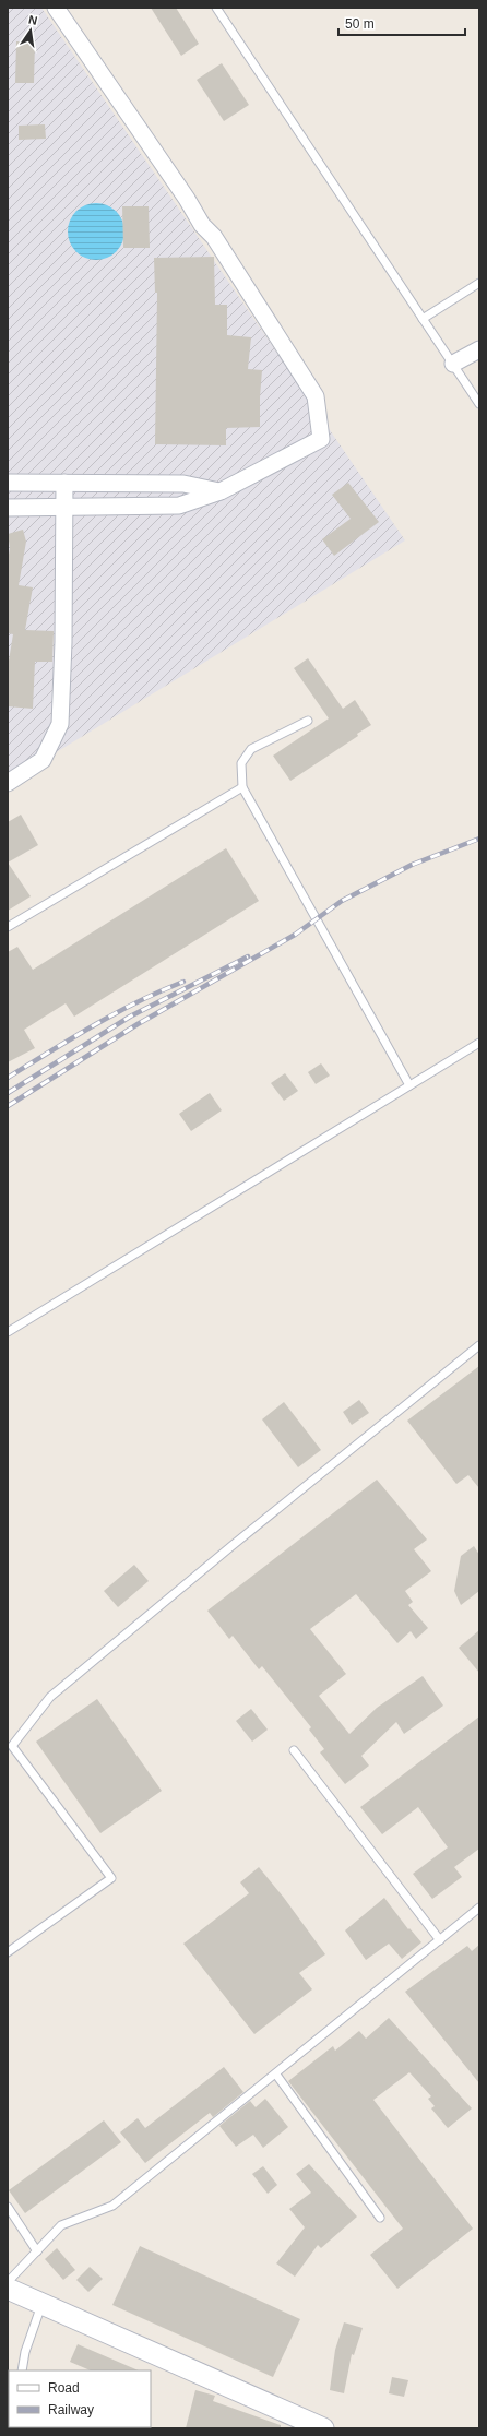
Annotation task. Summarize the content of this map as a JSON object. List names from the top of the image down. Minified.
{"legend":["Road","Railway"],"scale_bar":"50 m","north":"top"}
